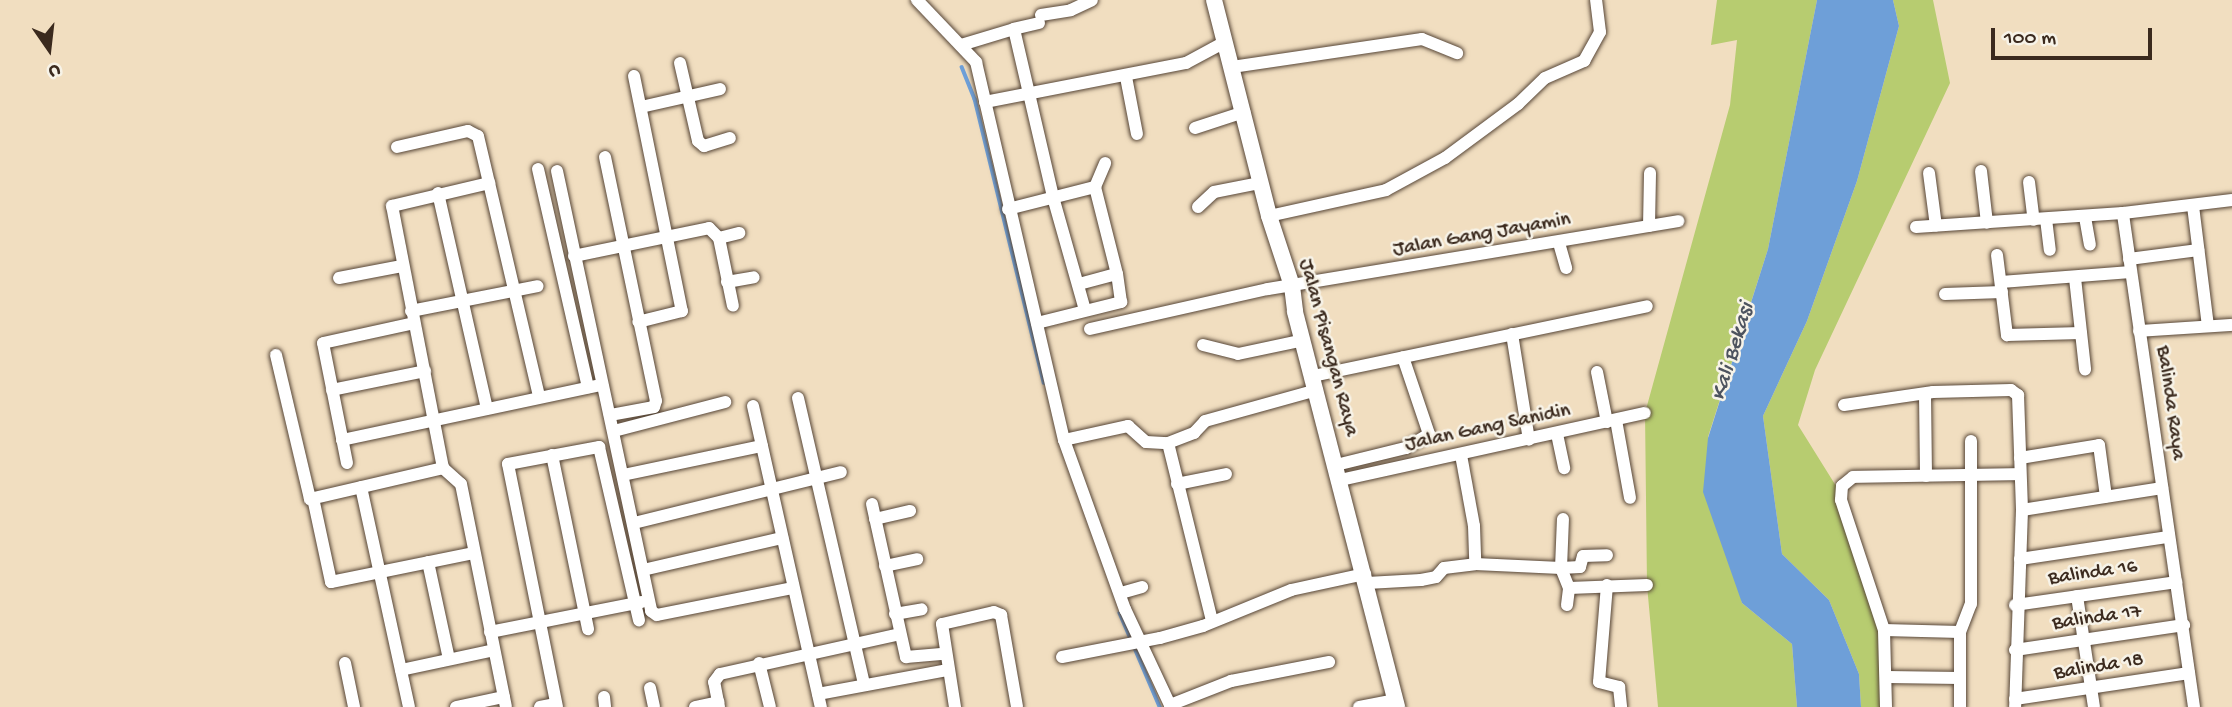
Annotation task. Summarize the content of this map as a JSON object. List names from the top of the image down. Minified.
{"streets":{"street":["Jalan Gang Jayamin","Jalan Pisangan Raya","Balinda Raya","Jalan Gang Sanidin","Balinda 16","Balinda 17","Balinda 18"]},"crossings":[["Jalan Gang Jayamin","Jalan Pisangan Raya"],["Jalan Pisangan Raya","Jalan Gang Sanidin"],["Balinda Raya","Balinda 16"],["Balinda Raya","Balinda 17"],["Balinda Raya","Balinda 18"]],"water":["Kali Bekasi"],"scale_bar":"100 m","north":"bottom"}
